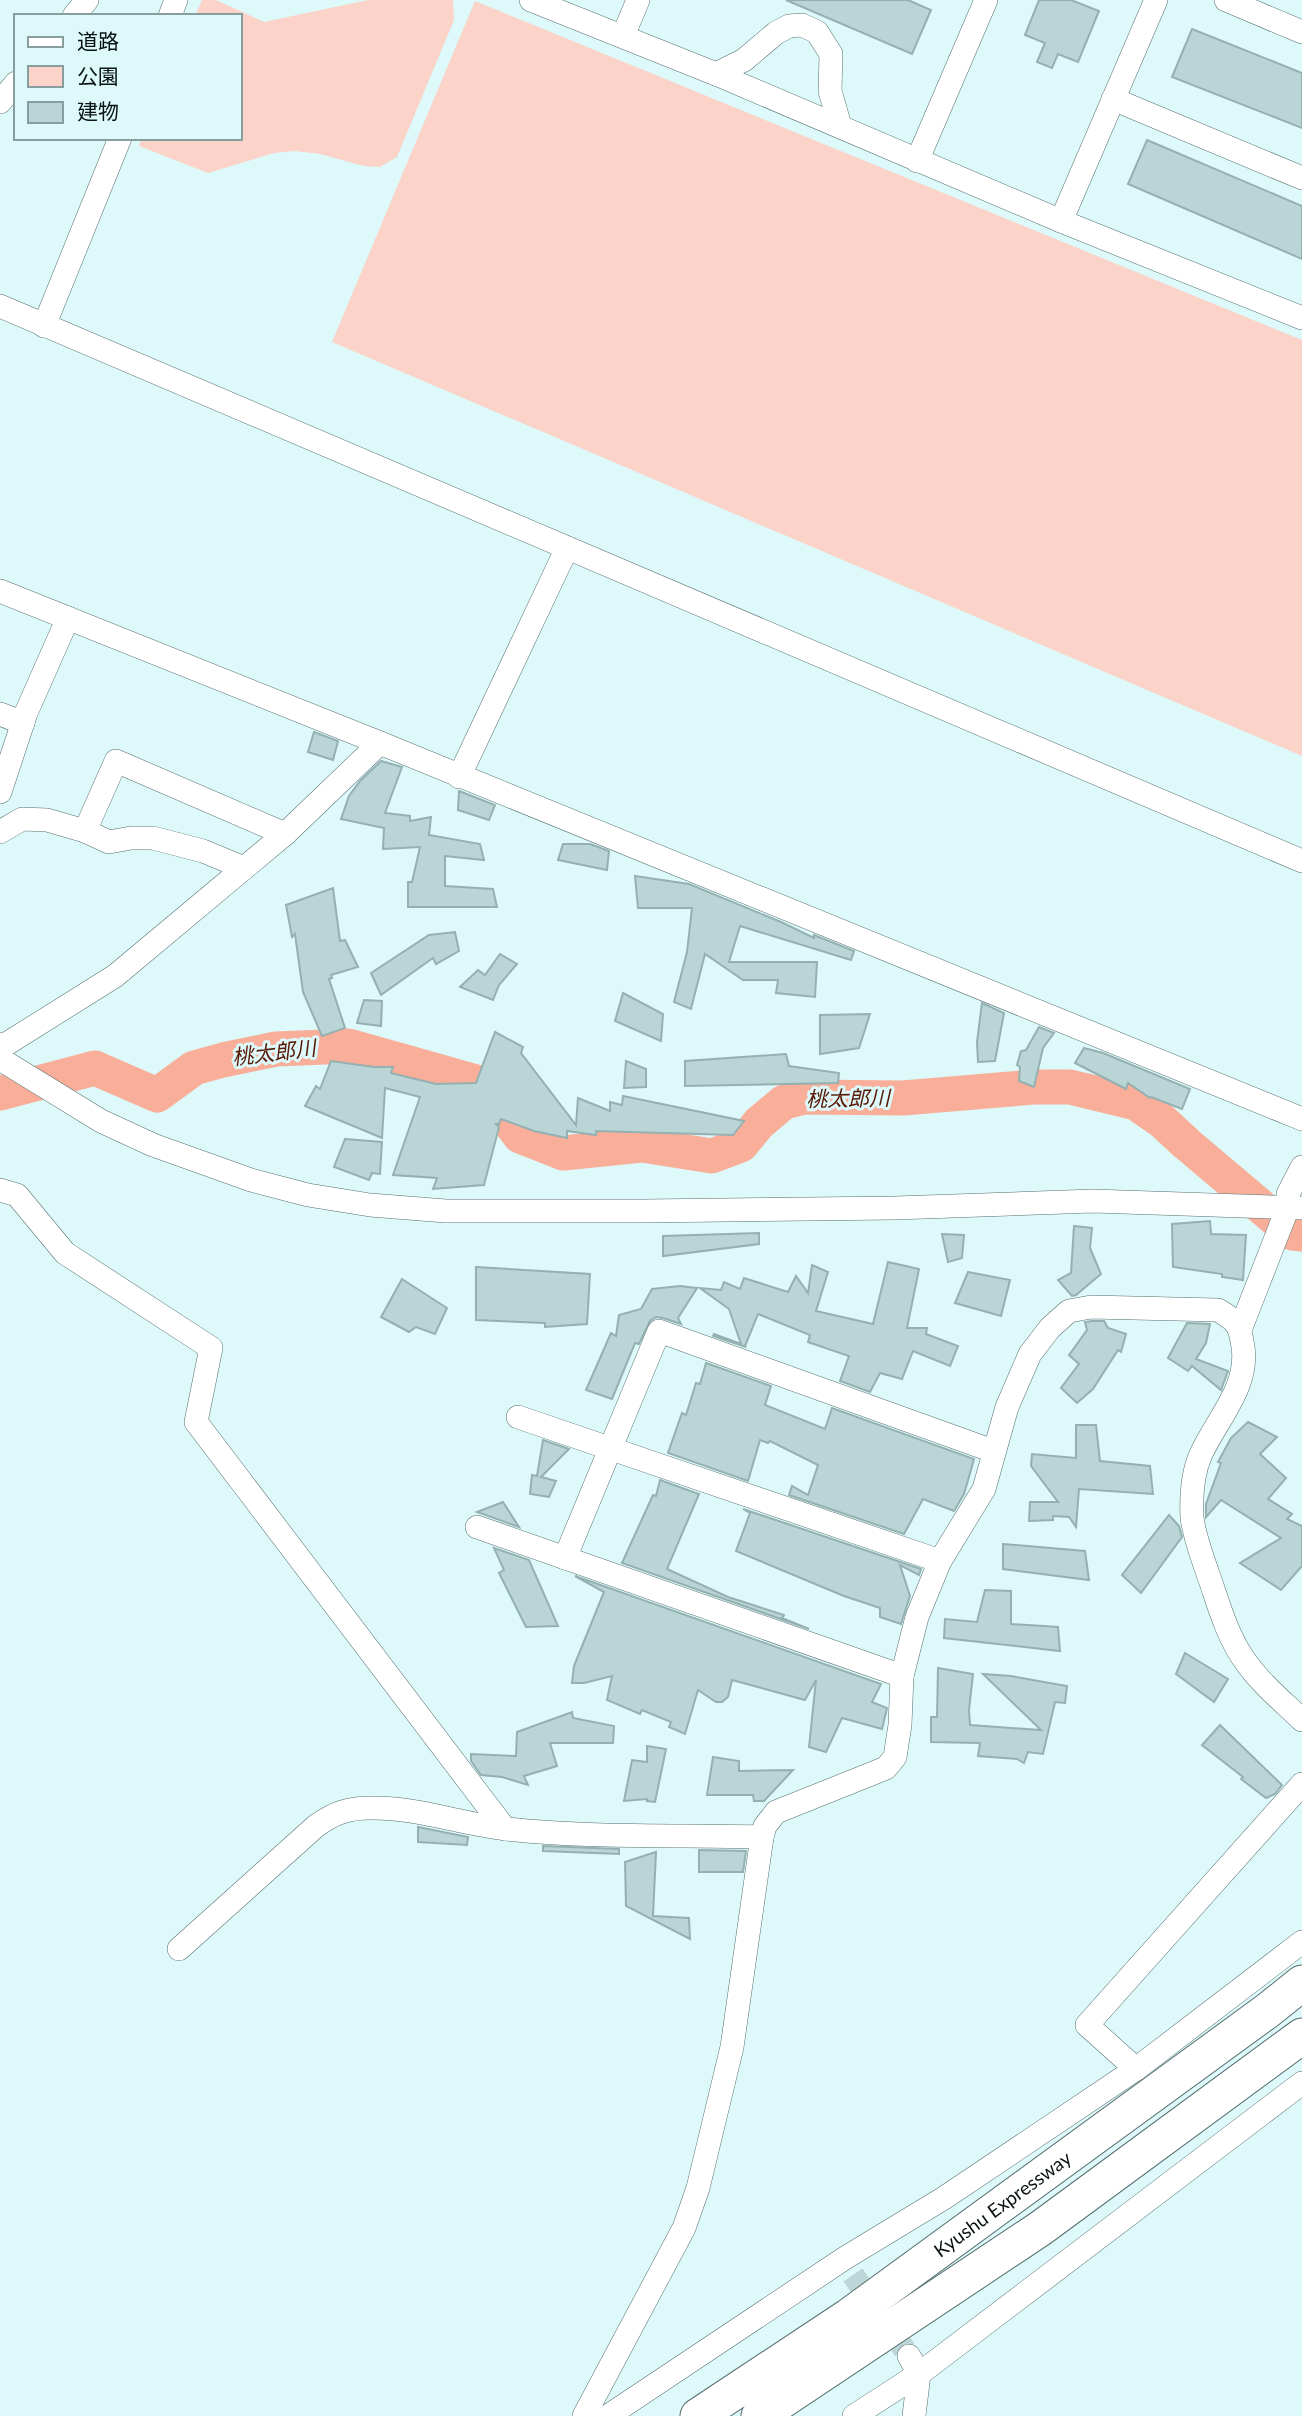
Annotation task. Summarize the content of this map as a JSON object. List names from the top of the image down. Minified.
{"streets":{"highway":["Kyushu Expressway"]},"water":["桃太郎川"],"legend":["道路","公園","建物"]}
